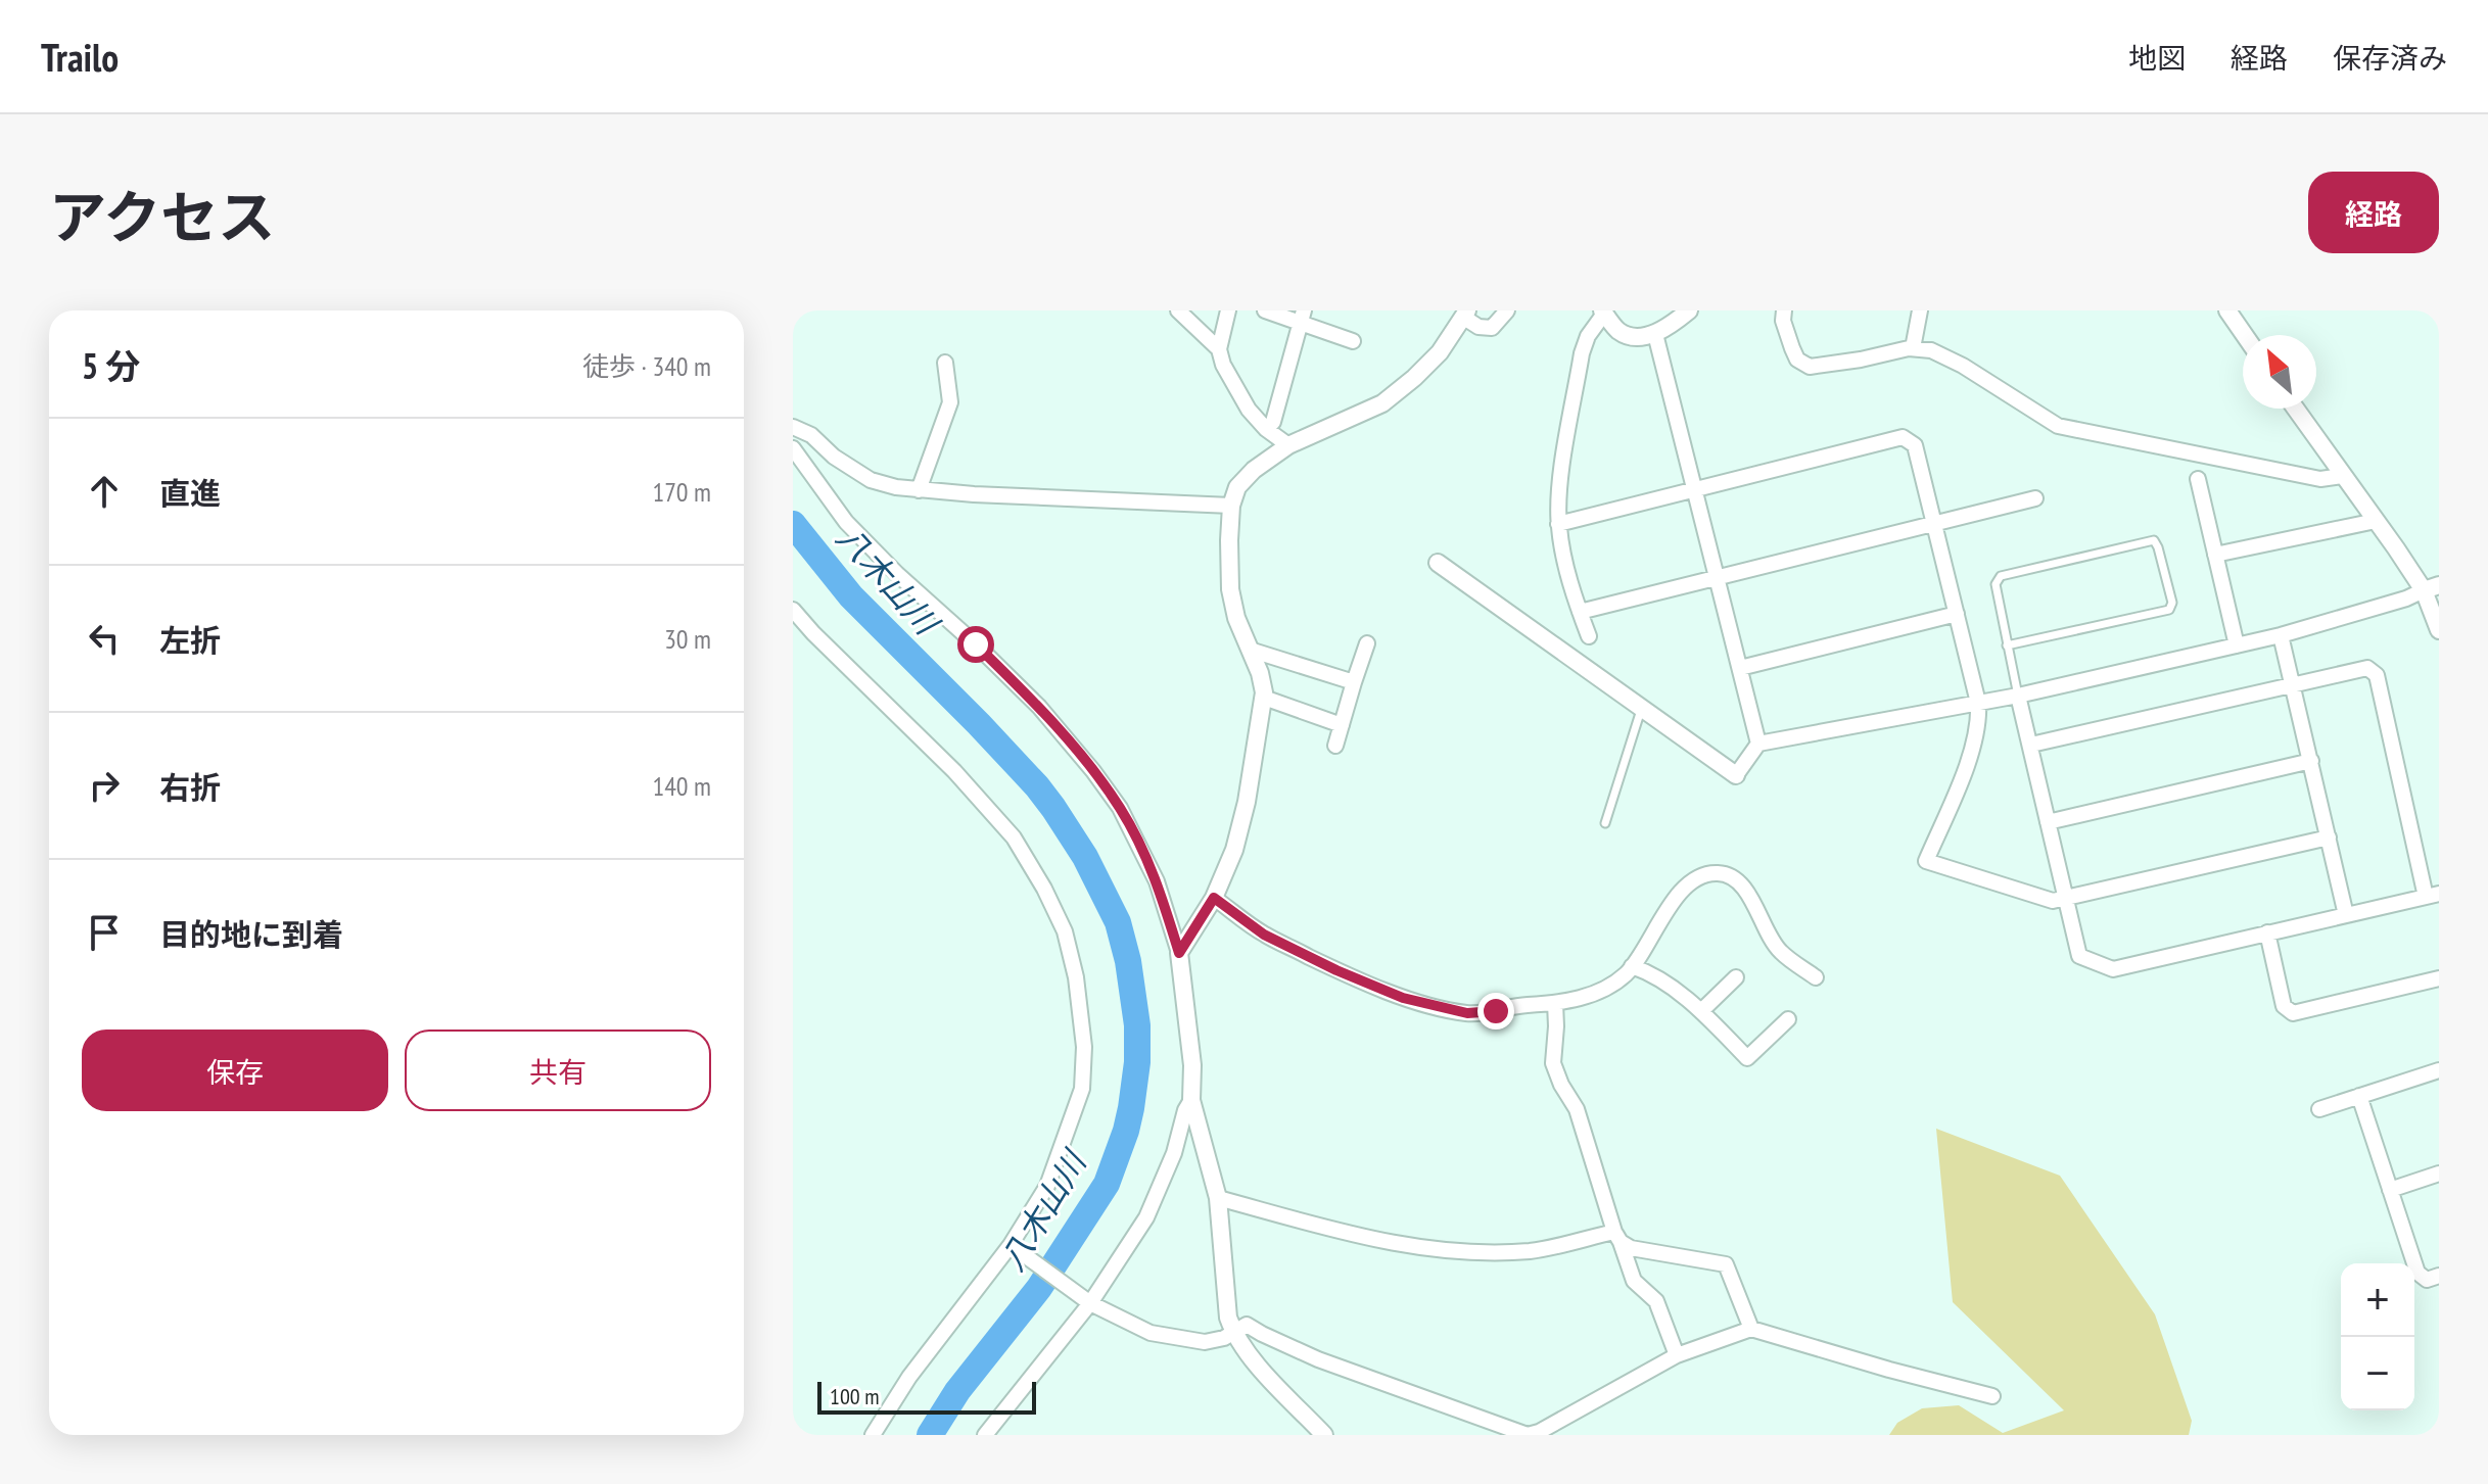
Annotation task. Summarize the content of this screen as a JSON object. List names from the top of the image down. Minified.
{"water":["八木山川"],"scale_bar":"100 m","north":"top left","page":{"header":"Trailo","nav":["地図","経路","保存済み"],"title":"アクセス","buttons":["経路",["保存","共有"]],"heading":["5 分","徒歩 · 340 m"],"list":[["直進","170 m"],["左折","30 m"],["右折","140 m"],"目的地に到着"],"map_buttons":["+","−"],"scale":"100 m"}}
